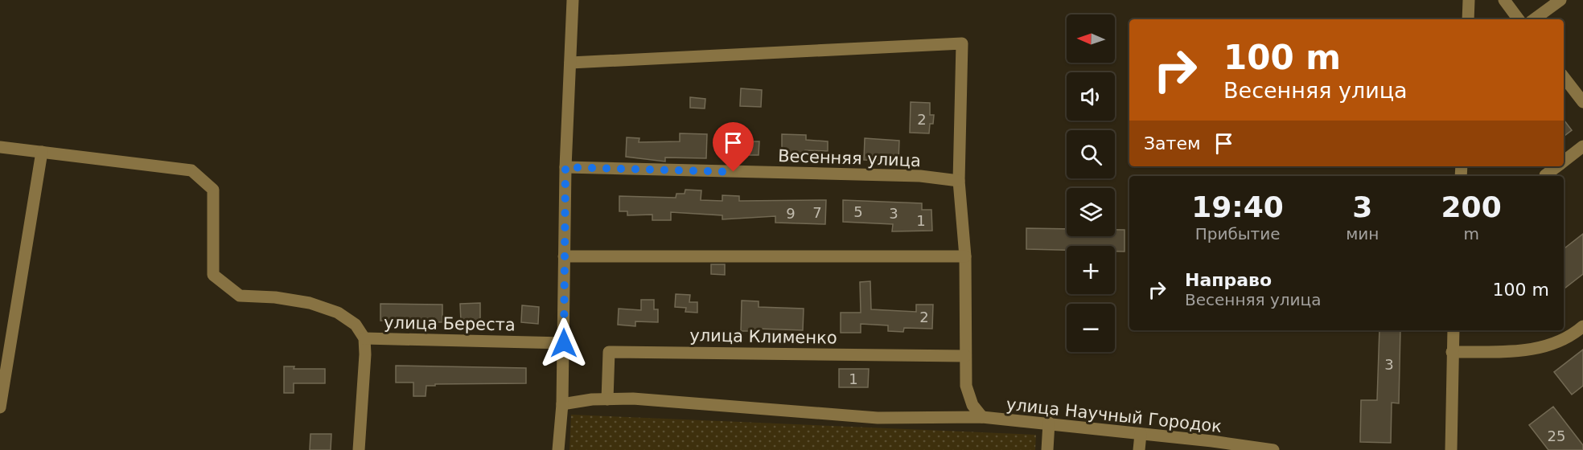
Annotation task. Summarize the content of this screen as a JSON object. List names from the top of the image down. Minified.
{"streets":{"street":["Весенняя улица","улица Береста","улица Клименко","улица Научный Городок"]},"crossings":[["улица Клименко","улица Научный Городок"]],"house_numbers":["2","5","7","9","3","1","2","3","1","25"],"north":"left","page":{"map_buttons":["+","−"],"turn":["100 m","Весенняя улица"],"then":"Затем","eta":["19:40","Прибытие","3","мин","200","m"],"list":[{"name":"Направо","note":"Весенняя улица","value":"100 m"}]}}
